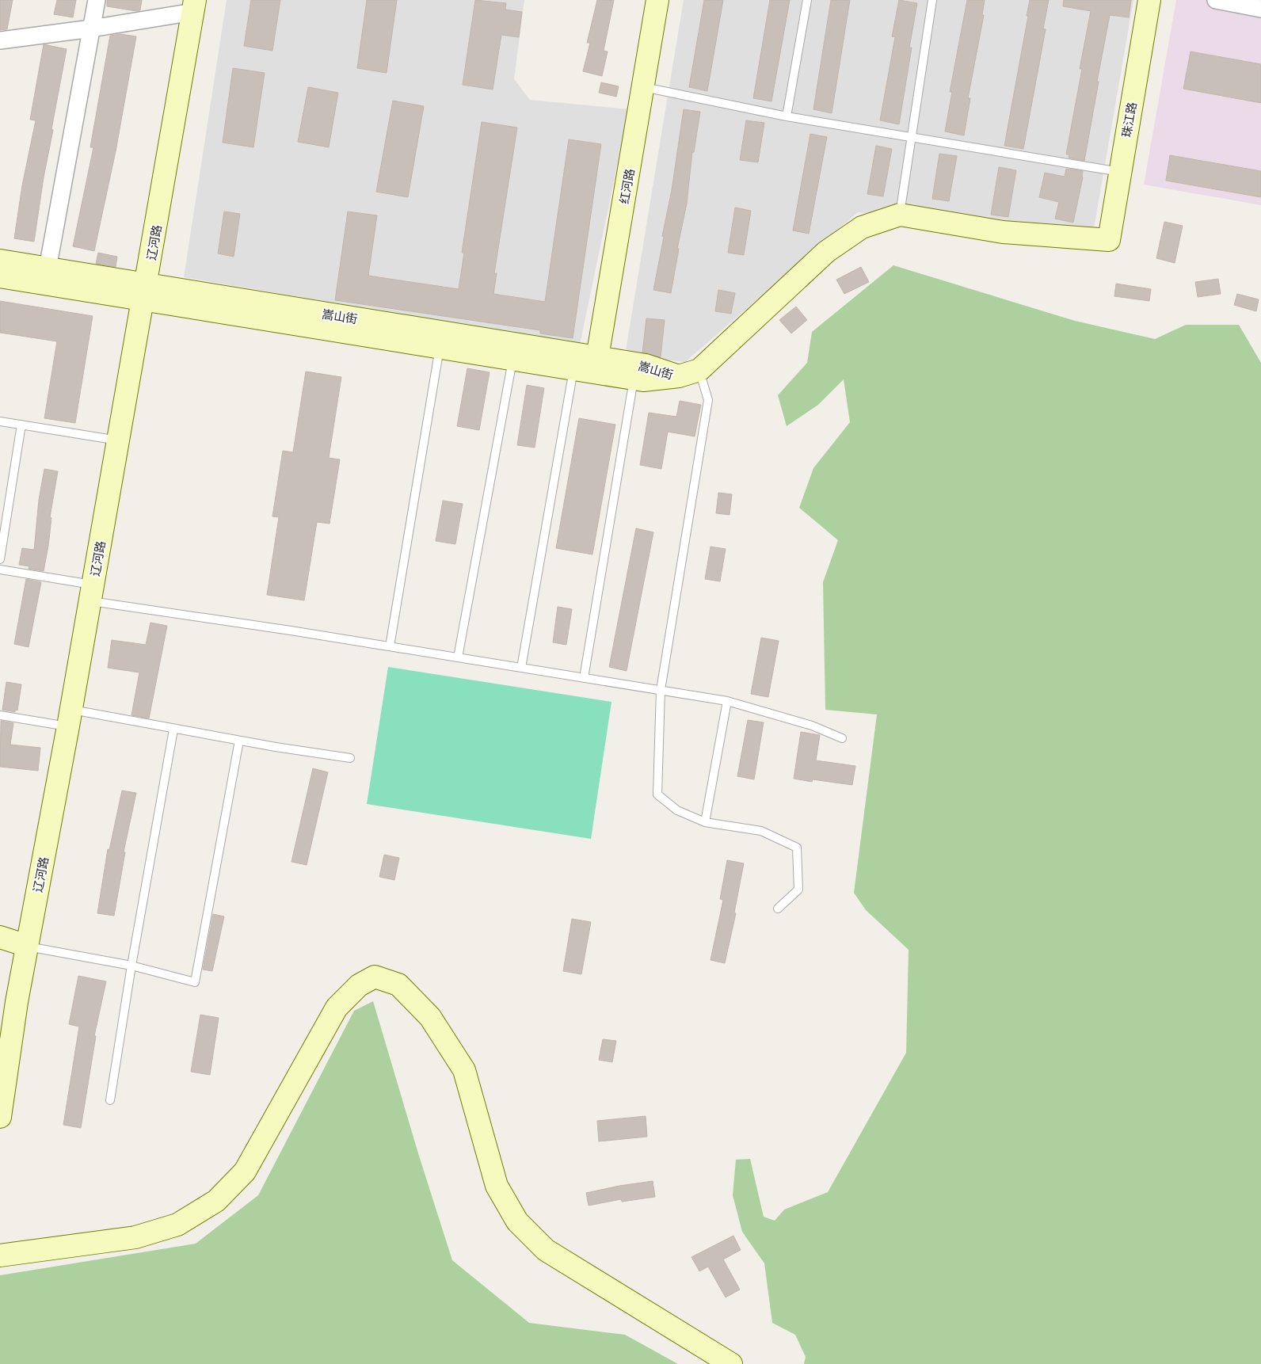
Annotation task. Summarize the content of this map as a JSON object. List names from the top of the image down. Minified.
{"streets":{"street":["珠江路","红河路","辽河路","嵩山街"]},"crossings":[["红河路","嵩山街"],["辽河路","嵩山街"]]}
